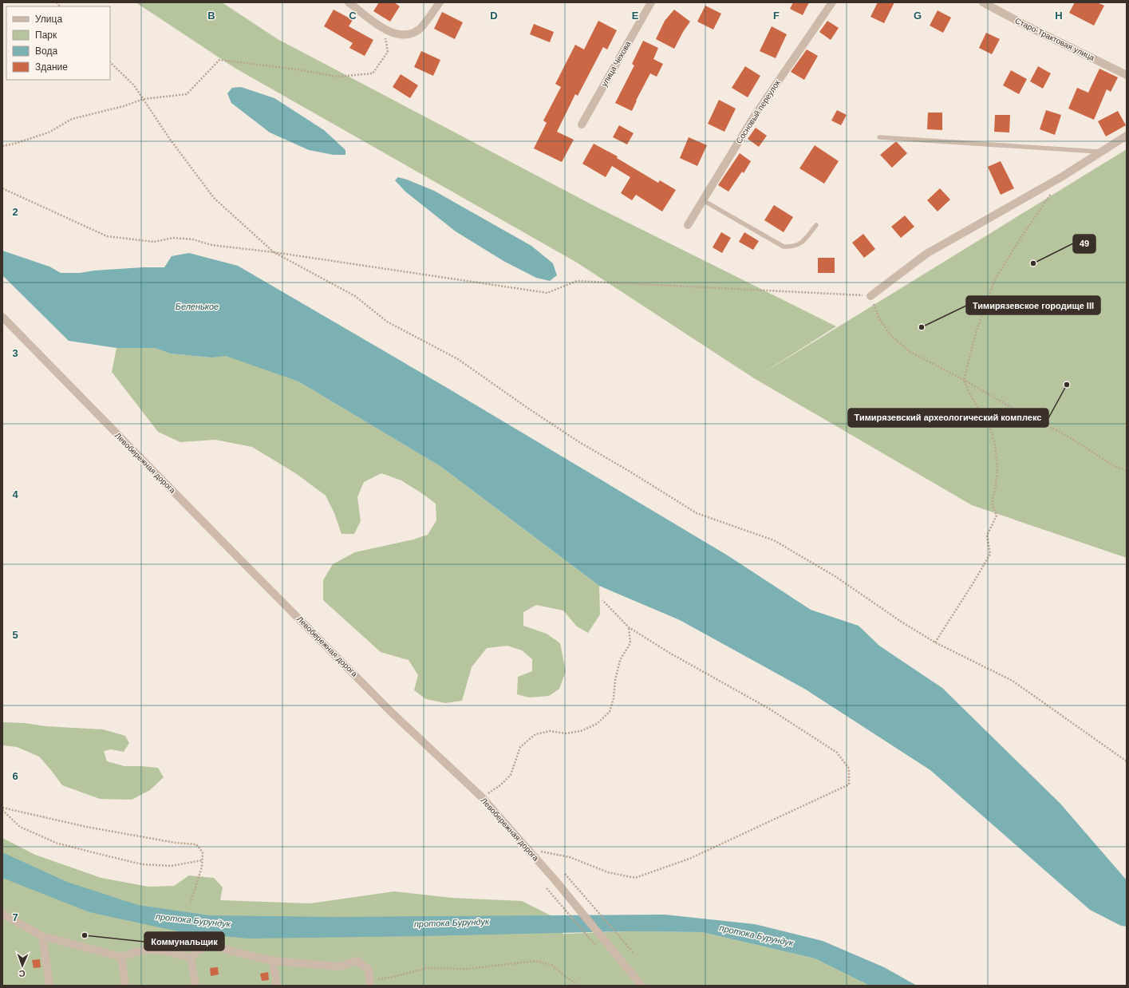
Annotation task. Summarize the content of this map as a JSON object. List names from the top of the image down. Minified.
{"streets":{"street":["Старо-Трактовая улица","улица Чехова","Сосновый переулок","Левобережная дорога"]},"water":["Беленькое","протока Бурундук"],"places":["49","Тимирязевское городище III","Тимирязевский археологический комплекс","Коммунальщик"],"legend":["Улица","Парк","Вода","Здание"],"north":"bottom","grid":{"columns":["B","C","D","E","F","G","H"],"rows":["2","3","4","5","6","7"]}}
